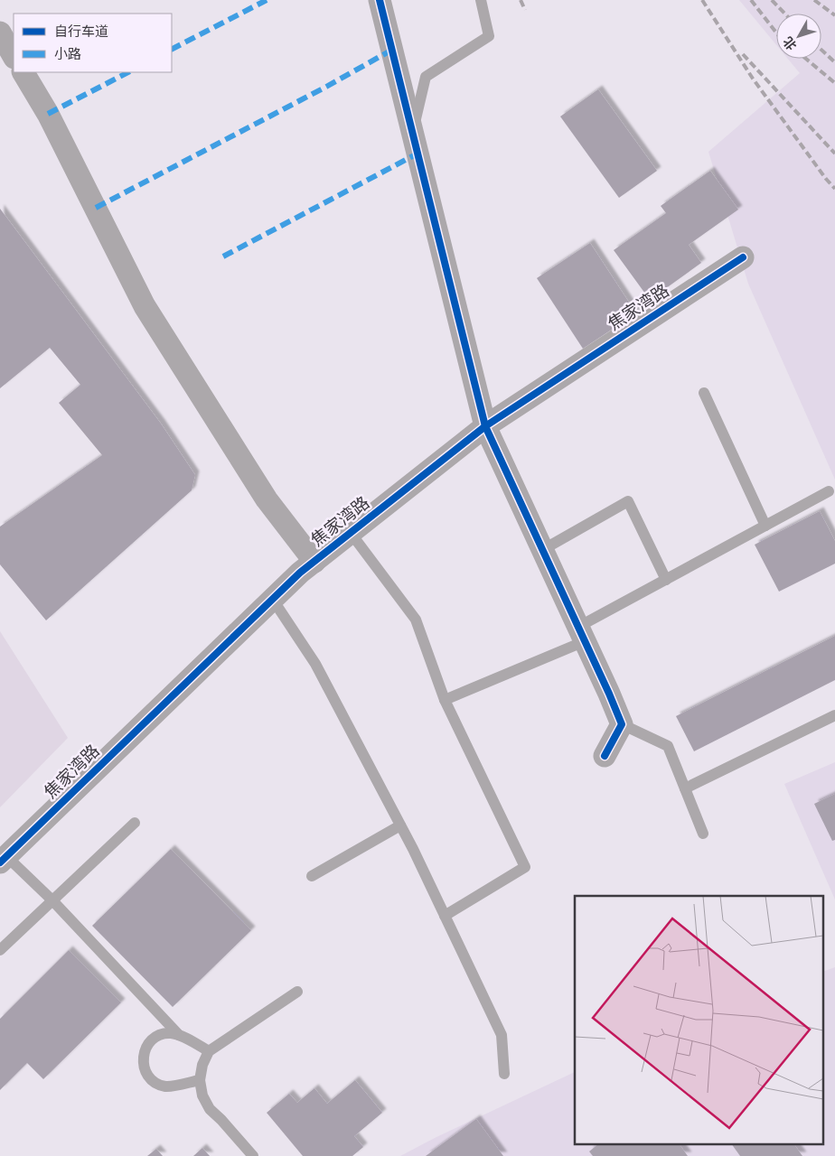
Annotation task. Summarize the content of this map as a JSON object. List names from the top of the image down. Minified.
{"streets":{"street":["焦家湾路"]},"legend":["自行车道","小路"],"north":"bottom left"}
